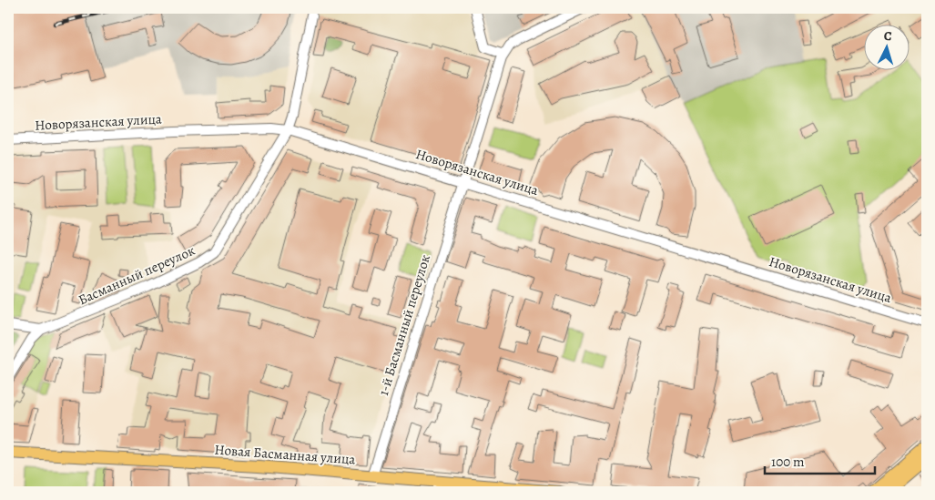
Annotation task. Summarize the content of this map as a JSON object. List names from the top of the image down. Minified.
{"streets":{"main road":["Новая Басманная улица"],"street":["Новорязанская улица","Басманный переулок","1-й Басманный переулок"]},"crossings":[["Новорязанская улица","Басманный переулок"],["Новорязанская улица","1-й Басманный переулок"],["1-й Басманный переулок","Новая Басманная улица"]],"scale_bar":"100 m","north":"top"}
